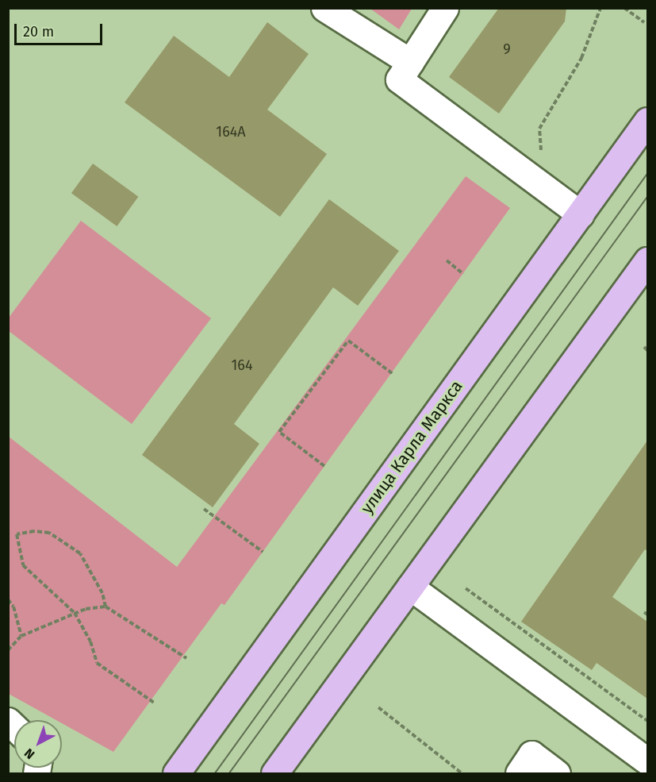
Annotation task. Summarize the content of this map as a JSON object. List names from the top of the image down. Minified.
{"streets":{"main road":["улица Карла Маркса"]},"house_numbers":["9","164А","164"],"scale_bar":"20 m","north":"bottom left"}
